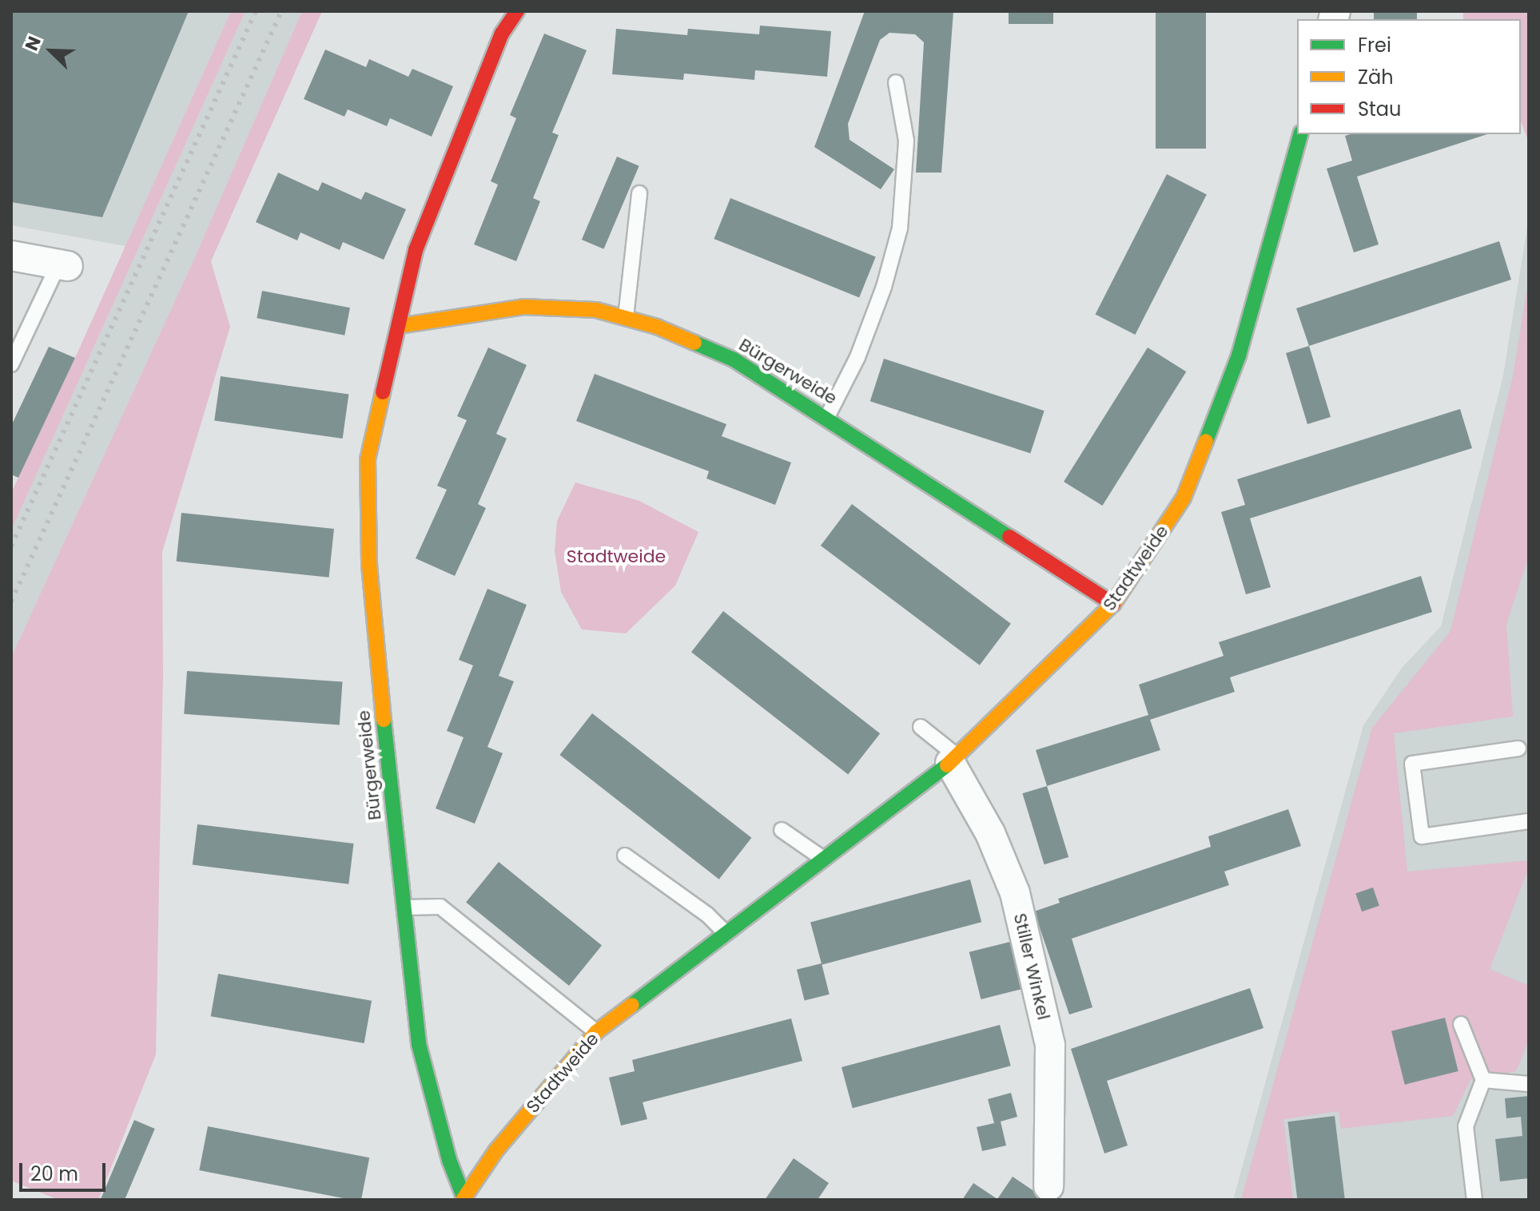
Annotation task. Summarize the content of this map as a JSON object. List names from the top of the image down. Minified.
{"streets":{"street":["Bürgerweide","Stadtweide","Stiller Winkel"]},"crossings":[["Bürgerweide","Stadtweide"],["Stadtweide","Stiller Winkel"]],"parks":["Stadtweide"],"legend":["Frei","Zäh","Stau"],"scale_bar":"20 m","north":"top left"}
